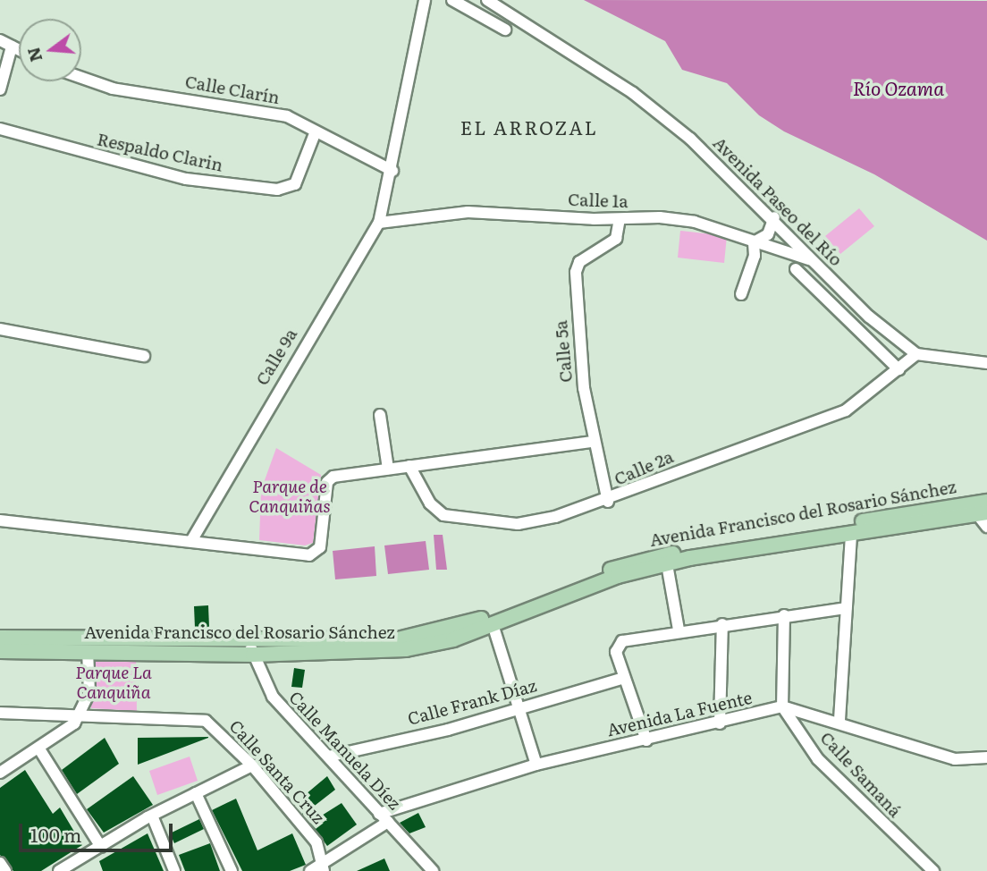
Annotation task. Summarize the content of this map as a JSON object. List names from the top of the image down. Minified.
{"streets":{"main road":["Avenida Francisco del Rosario Sánchez"],"street":["Calle Clarín","Respaldo Clarin","Calle 1a","Avenida Paseo del Río","Calle 5a","Calle 9a","Calle 2a","Calle Frank Díaz","Avenida La Fuente","Calle Manuela Díez","Calle Santa Cruz","Calle Samaná"]},"crossings":[["Calle Clarín","Respaldo Clarin"],["Calle Clarín","Calle 9a"],["Calle 1a","Avenida Paseo del Río"],["Calle 1a","Calle 5a"],["Calle 1a","Calle 9a"],["Avenida Paseo del Río","Calle 2a"],["Calle 5a","Calle 2a"],["Avenida Francisco del Rosario Sánchez","Calle Manuela Díez"],["Calle Frank Díaz","Calle Manuela Díez"],["Avenida La Fuente","Calle Manuela Díez"],["Avenida La Fuente","Calle Santa Cruz"],["Avenida La Fuente","Calle Samaná"]],"districts":["EL ARROZAL"],"water":["Río Ozama"],"parks":["Parque de Canquiñas","Parque La Canquiña"],"scale_bar":"100 m","north":"left"}
